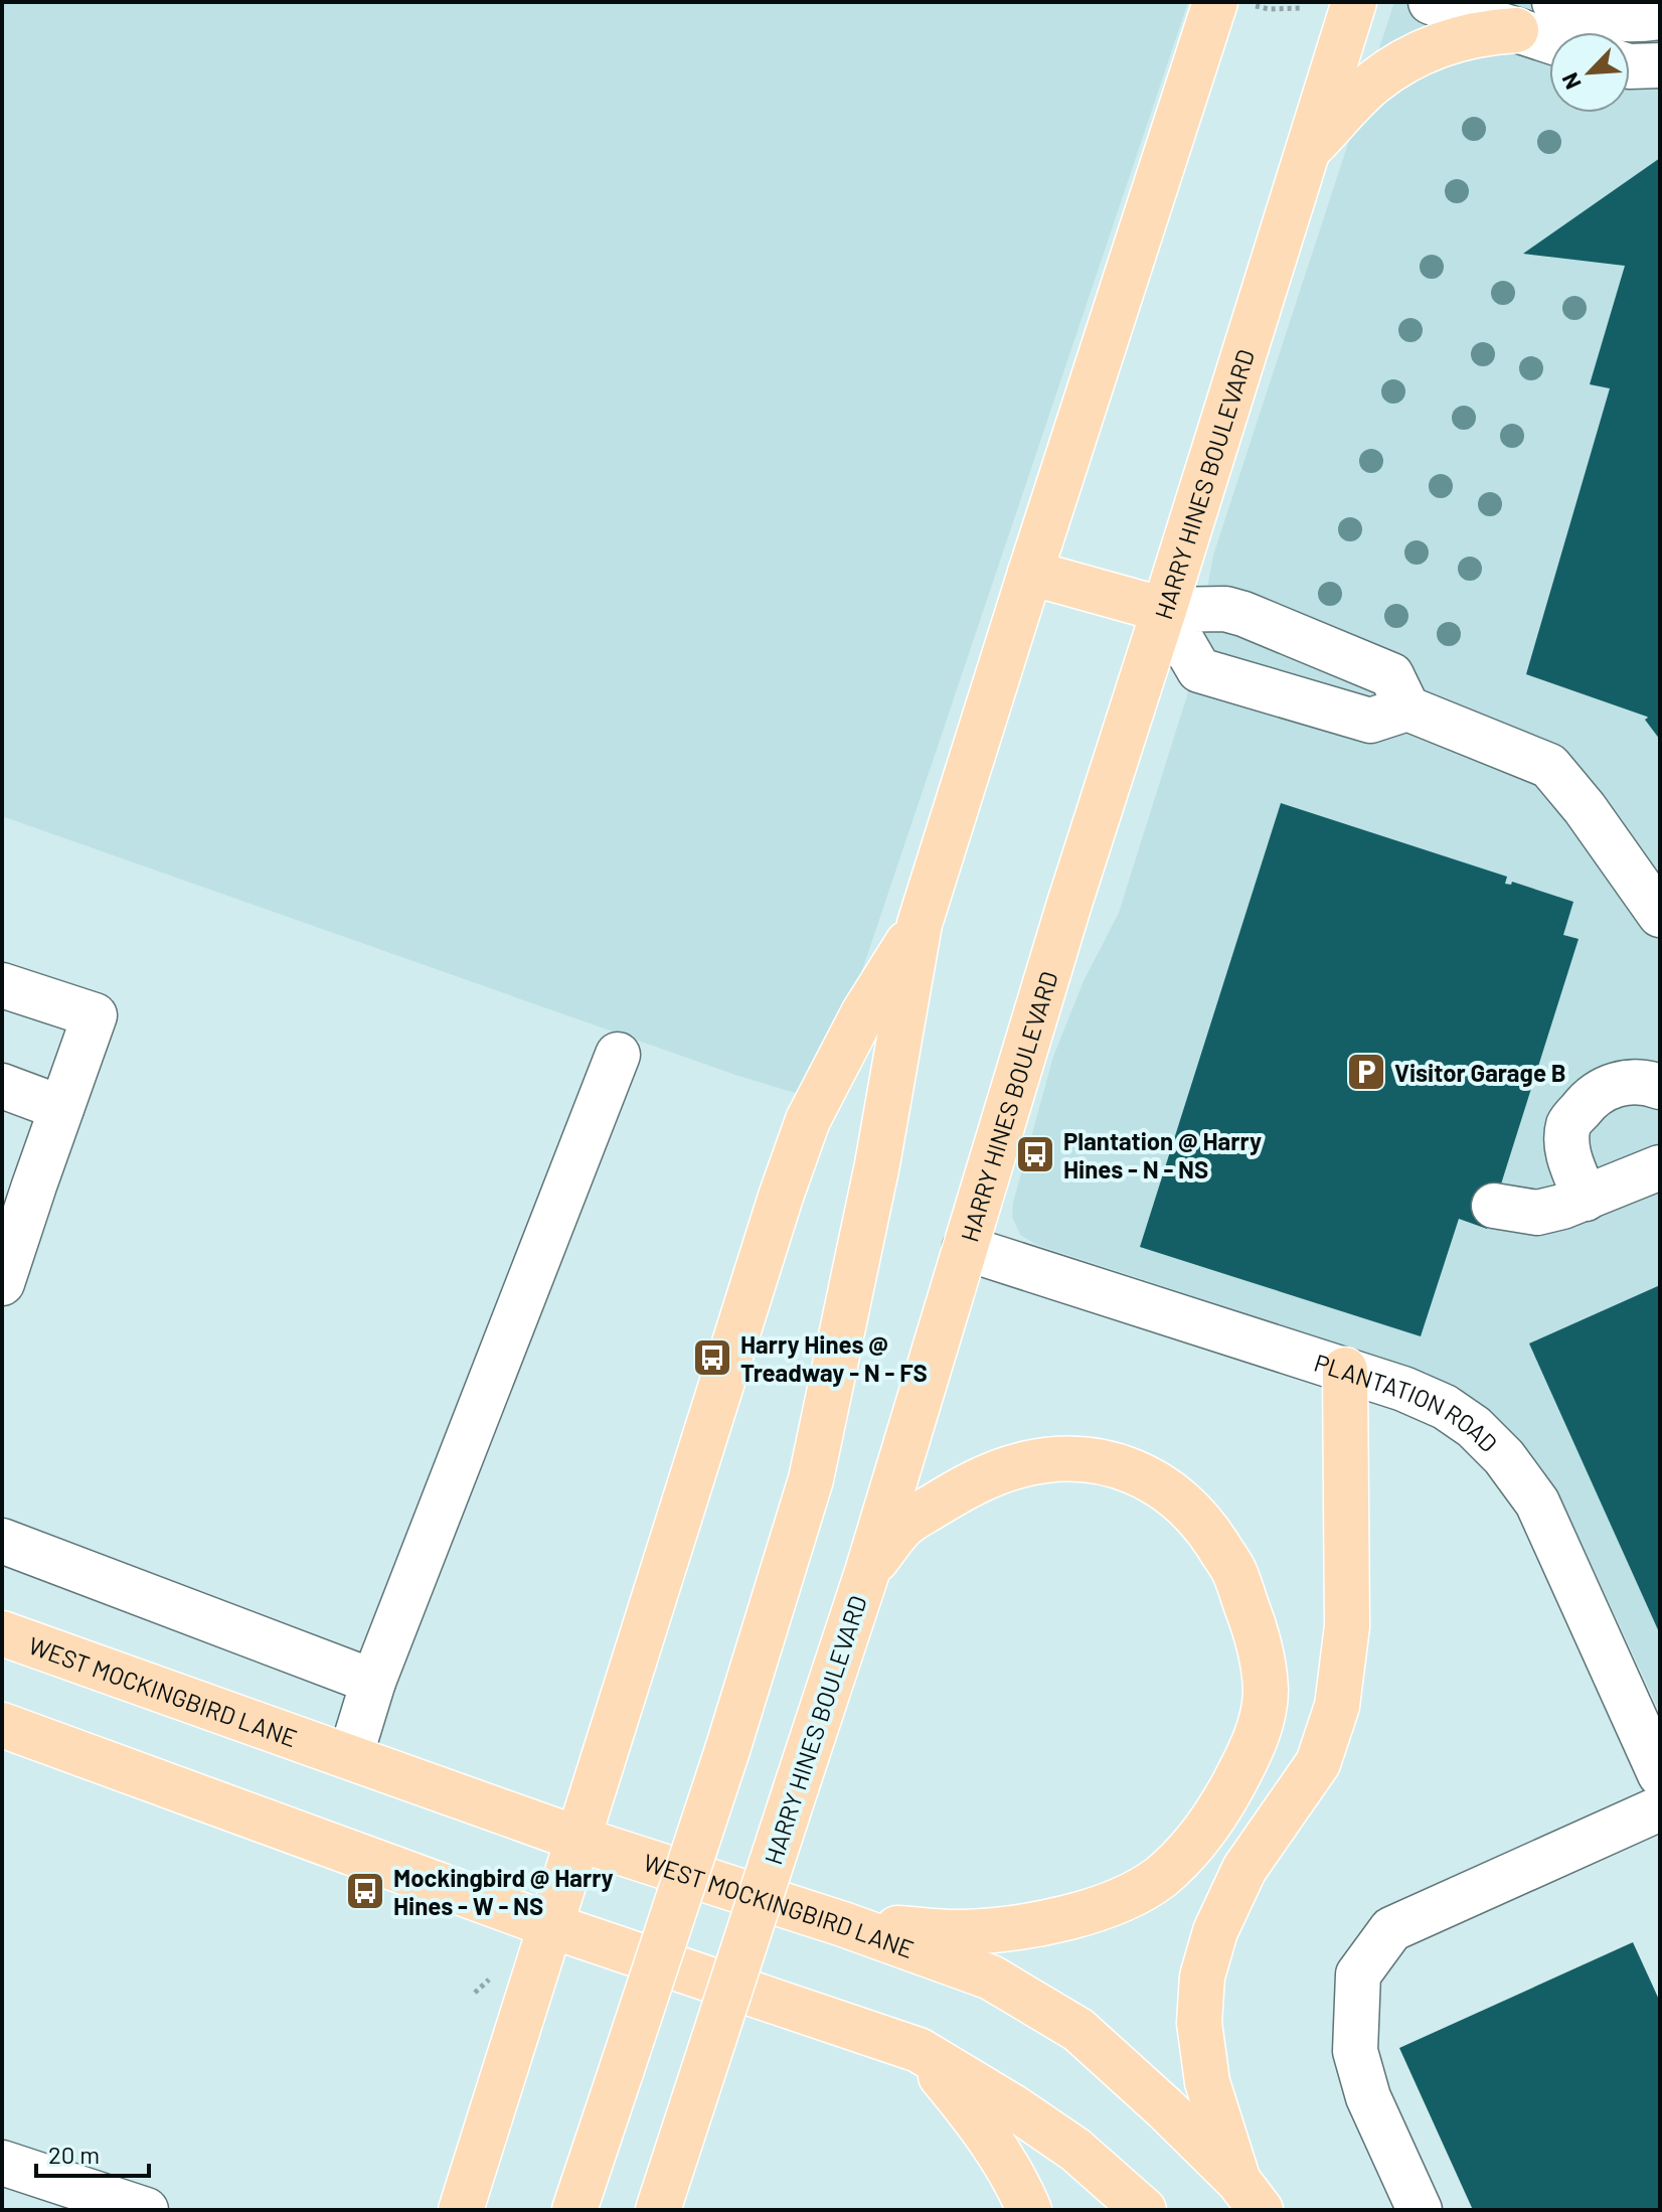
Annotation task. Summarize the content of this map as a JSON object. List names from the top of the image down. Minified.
{"streets":{"main road":["HARRY HINES BOULEVARD","WEST MOCKINGBIRD LANE"],"street":["PLANTATION ROAD"]},"crossings":[["HARRY HINES BOULEVARD","PLANTATION ROAD"]],"places":{"parking":["Visitor Garage B"],"bus stop":["Plantation @ Harry Hines - N - NS","Harry Hines @ Treadway - N - FS","Mockingbird @ Harry Hines - W - NS"]},"scale_bar":"20 m","north":"bottom left"}
